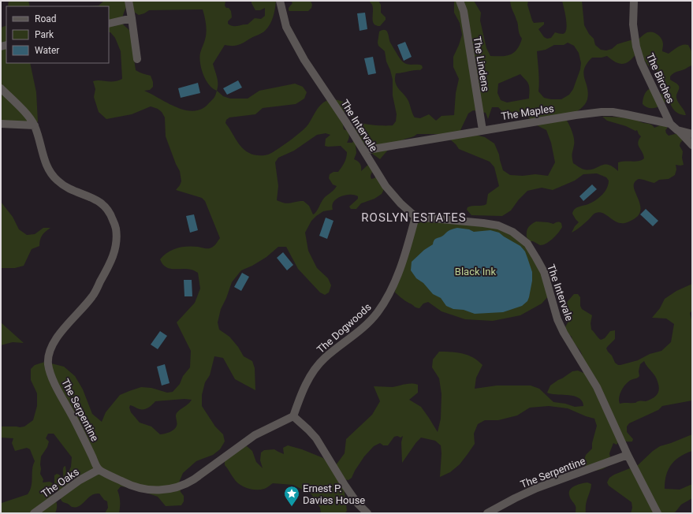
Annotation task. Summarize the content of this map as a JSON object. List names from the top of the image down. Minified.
{"streets":{"street":["The Lindens","The Birches","The Maples","The Intervale","The Dogwoods","The Serpentine","The Oaks"]},"crossings":[["The Lindens","The Maples"],["The Birches","The Maples"],["The Maples","The Intervale"],["The Intervale","The Dogwoods"],["The Intervale","The Serpentine"],["The Serpentine","The Oaks"]],"districts":["ROSLYN ESTATES"],"parks":["Black Ink"],"places":{"place":["Ernest P. Davies House"]},"legend":["Road","Park","Water"]}
